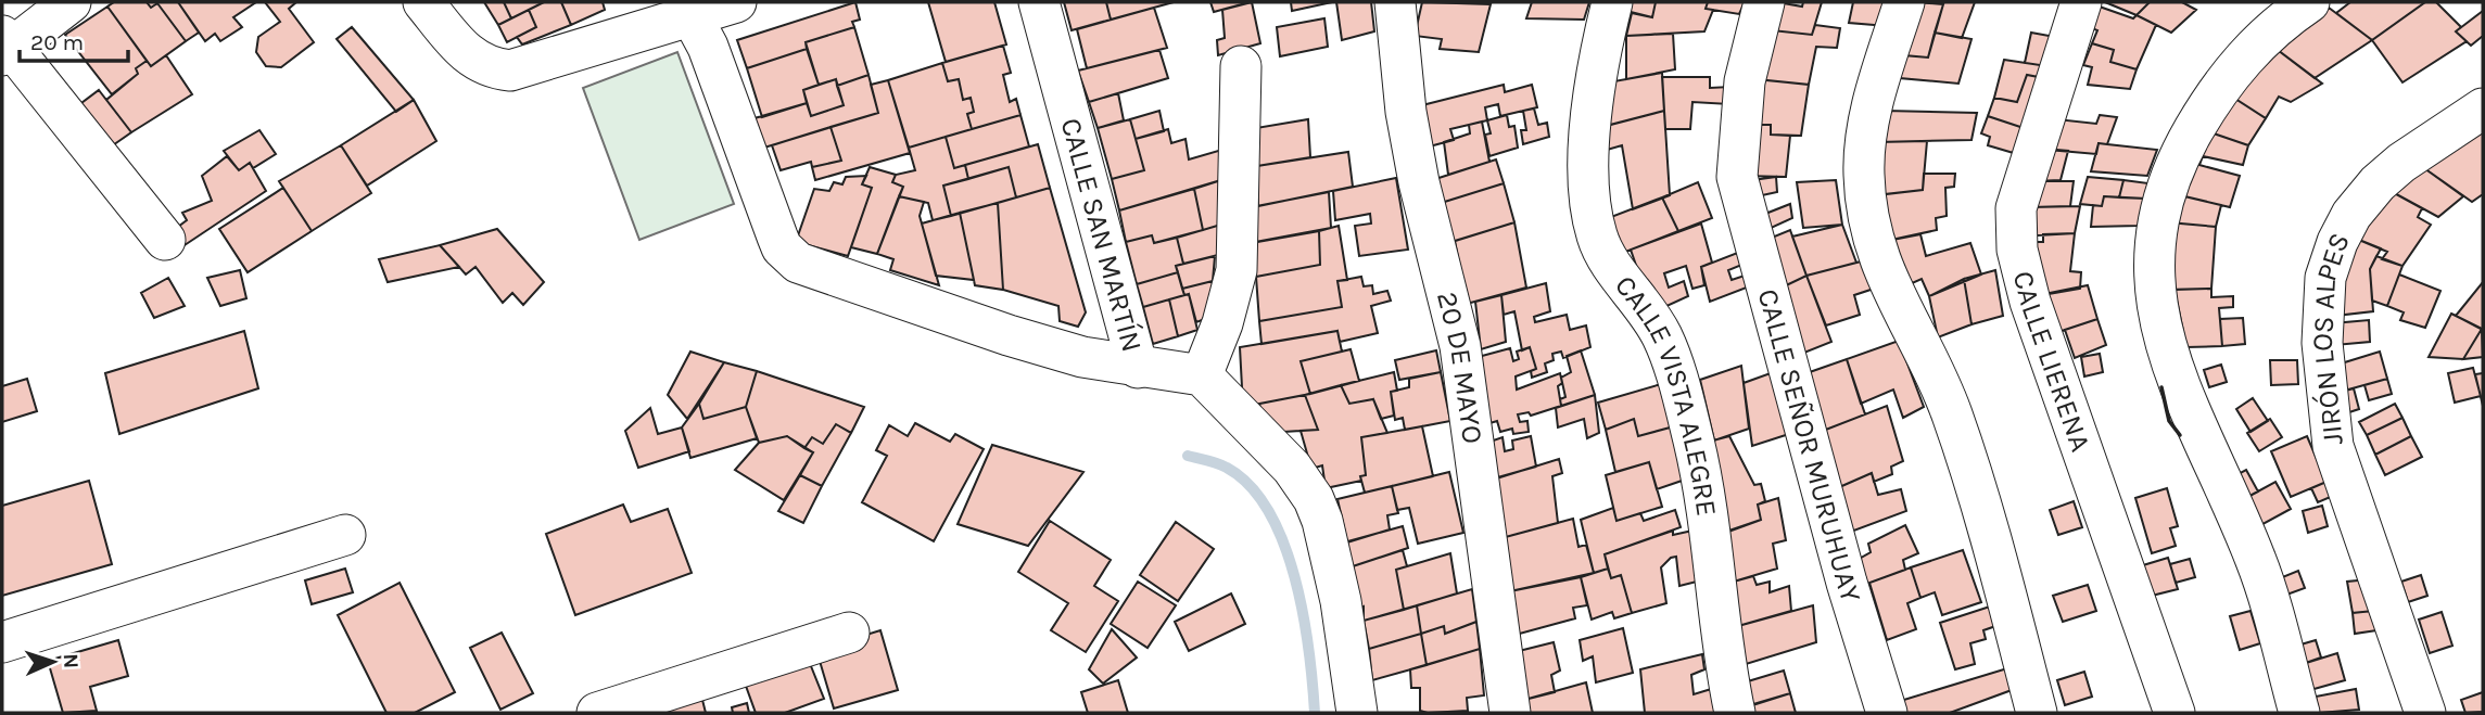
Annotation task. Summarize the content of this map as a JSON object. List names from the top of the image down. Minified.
{"streets":{"street":["CALLE SAN MARTÍN","JIRÓN LOS ALPES","CALLE LIERENA","20 DE MAYO","CALLE VISTA ALEGRE","CALLE SEÑOR MURUHUAY"]},"scale_bar":"20 m","north":"right"}
